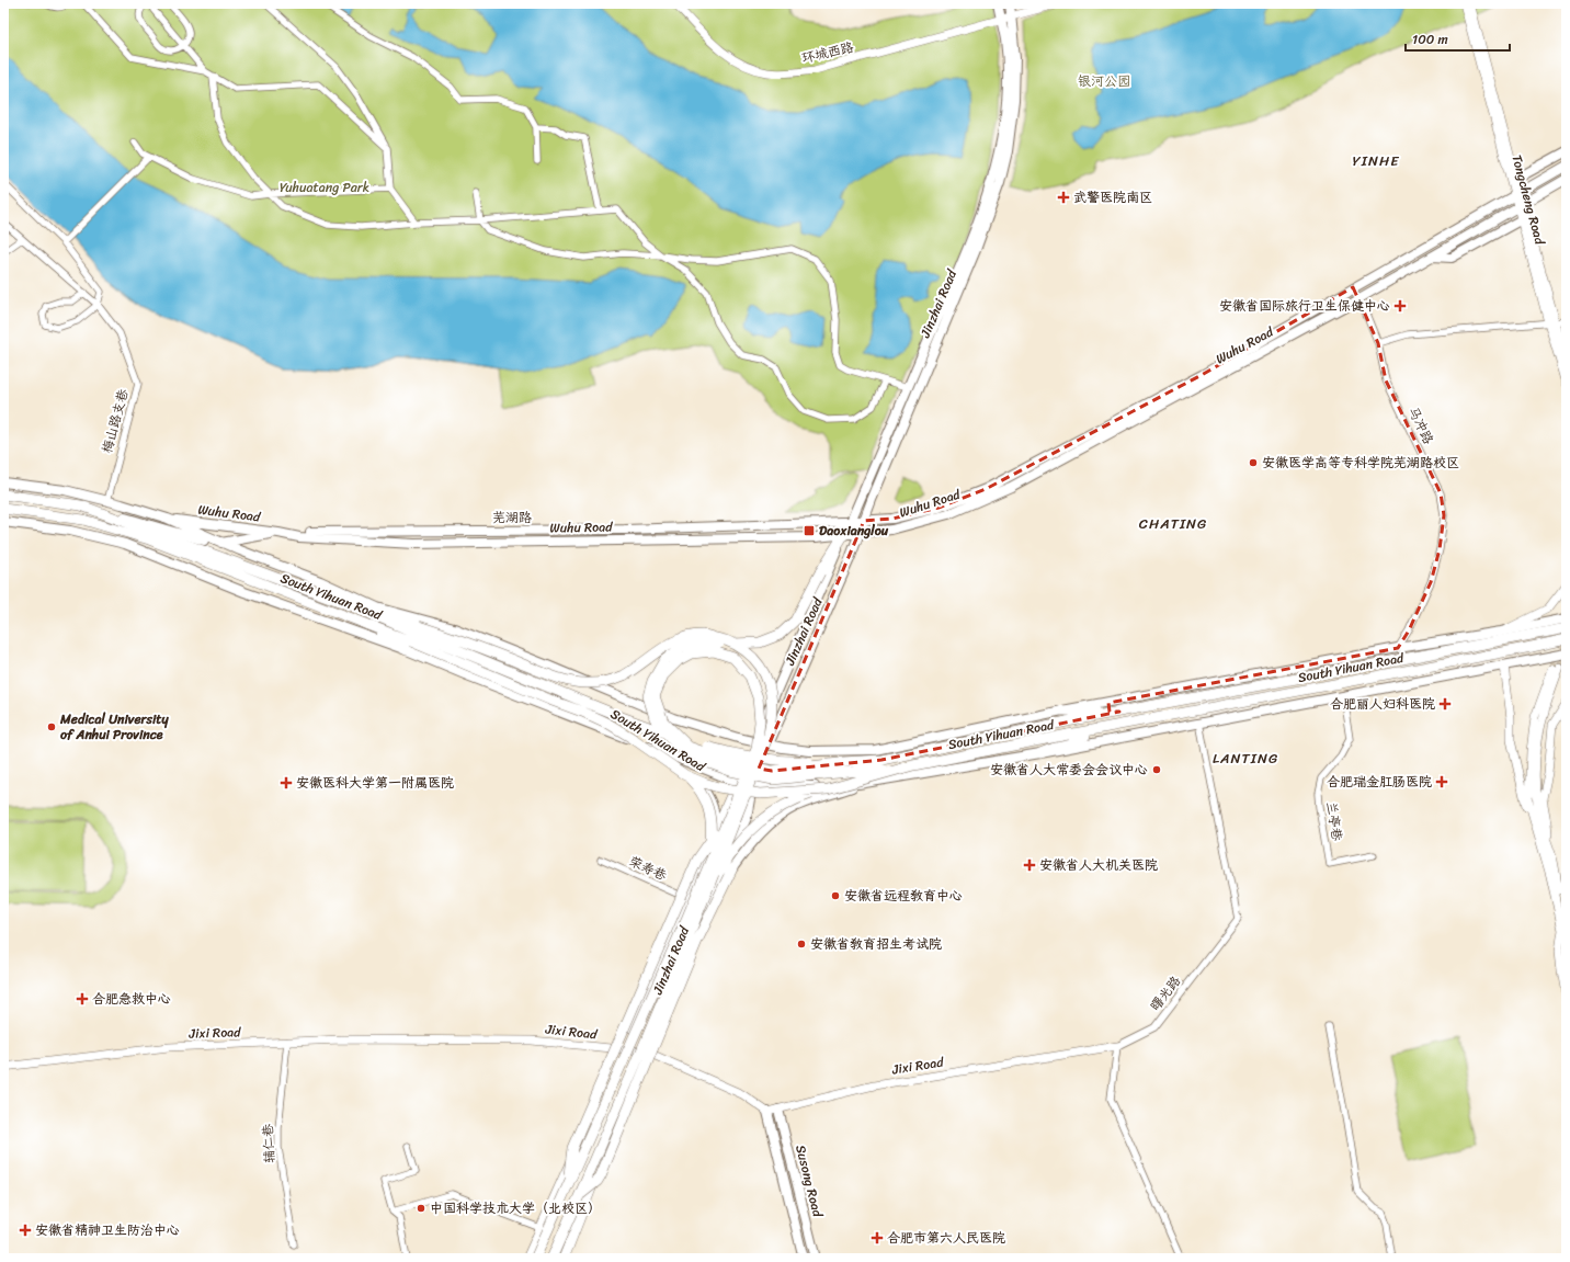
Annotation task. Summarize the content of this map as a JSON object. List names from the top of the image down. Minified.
{"streets":{"highway":["Jinzhai Road","South Yihuan Road"],"main road":["Wuhu Road","芜湖路","Susong Road"],"street":["环城西路","Tongcheng Road","梅山路支巷","马冲路","兰亭巷","荣寿巷","曙光路","Jixi Road","辅仁巷"]},"crossings":[["环城西路","Jinzhai Road"],["Tongcheng Road","Wuhu Road"],["Jinzhai Road","Wuhu Road"],["Jinzhai Road","芜湖路"],["Jinzhai Road","South Yihuan Road"],["Jinzhai Road","Jixi Road"],["Wuhu Road","马冲路"],["Wuhu Road","芜湖路"],["曙光路","Jixi Road"],["Jixi Road","辅仁巷"],["Jixi Road","Susong Road"]],"districts":["YINHE","CHATING","LANTING"],"parks":["银河公园","Yuhuatang Park"],"places":{"health":["武警医院南区","安徽省国际旅行卫生保健中心","合肥丽人妇科医院","合肥瑞金肛肠医院","安徽医科大学第一附属医院","安徽省人大机关医院","合肥急救中心","安徽省精神卫生防治中心","合肥市第六人民医院"],"other":["安徽医学高等专科学院芜湖路校区","Medical University of Anhui Province","安徽省人大常委会会议中心","安徽省远程教育中心","安徽省教育招生考试院","中国科学技术大学（北校区）"],"transit":["Daoxianglou"]},"scale_bar":"100 m"}
